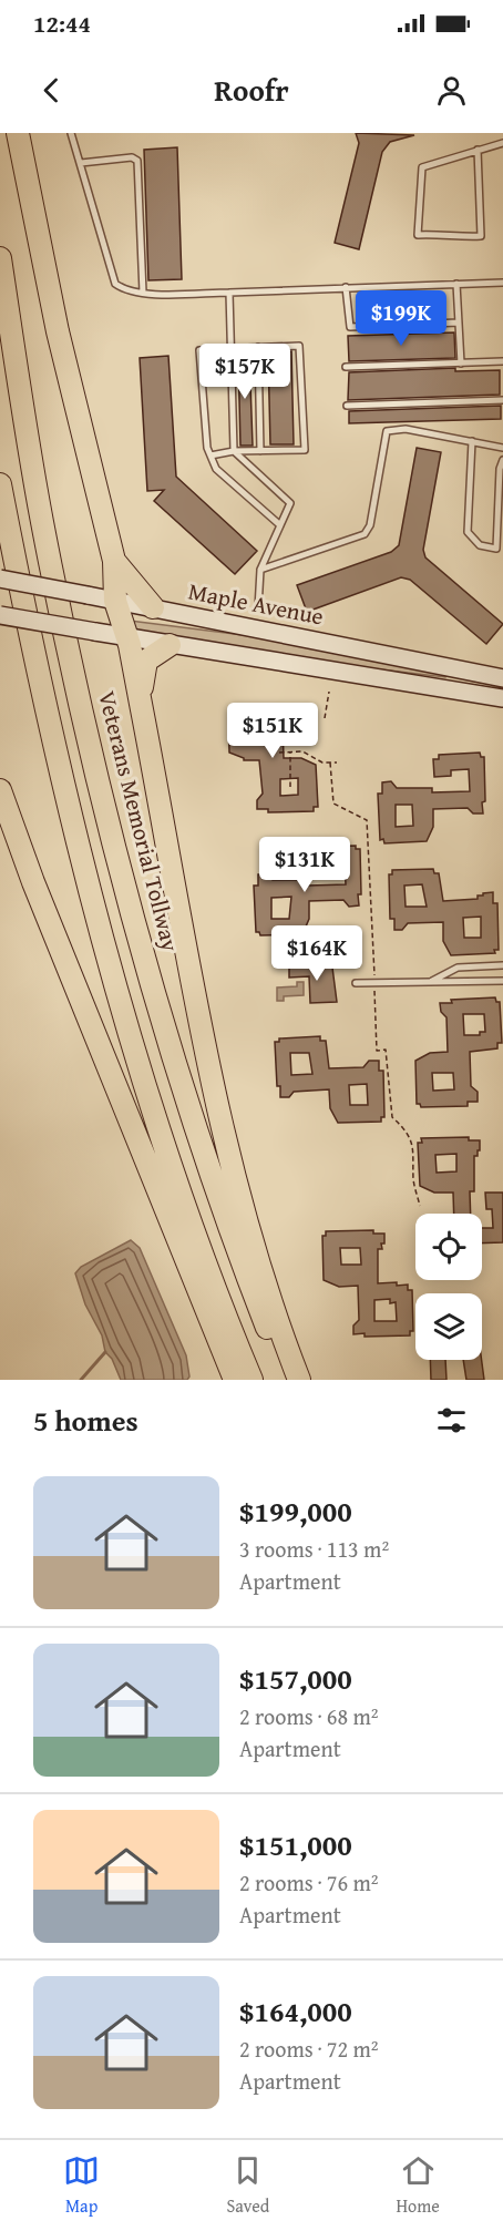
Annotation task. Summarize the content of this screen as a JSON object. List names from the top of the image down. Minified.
{"streets":{"highway":["Veterans Memorial Tollway"],"main road":["Maple Avenue"]},"page":{"status":"12:44","header":"Roofr","price":["$199K","$157K","$151K","$131K","$164K"],"heading":"5 homes","list":[{"name":"$199,000","note":"3 rooms · 113 m² · Apartment"},{"name":"$157,000","note":"2 rooms · 68 m² · Apartment"},{"name":"$151,000","note":"2 rooms · 76 m² · Apartment"},{"name":"$164,000","note":"2 rooms · 72 m² · Apartment"}],"tabs":["Map","Saved","Home"]}}
